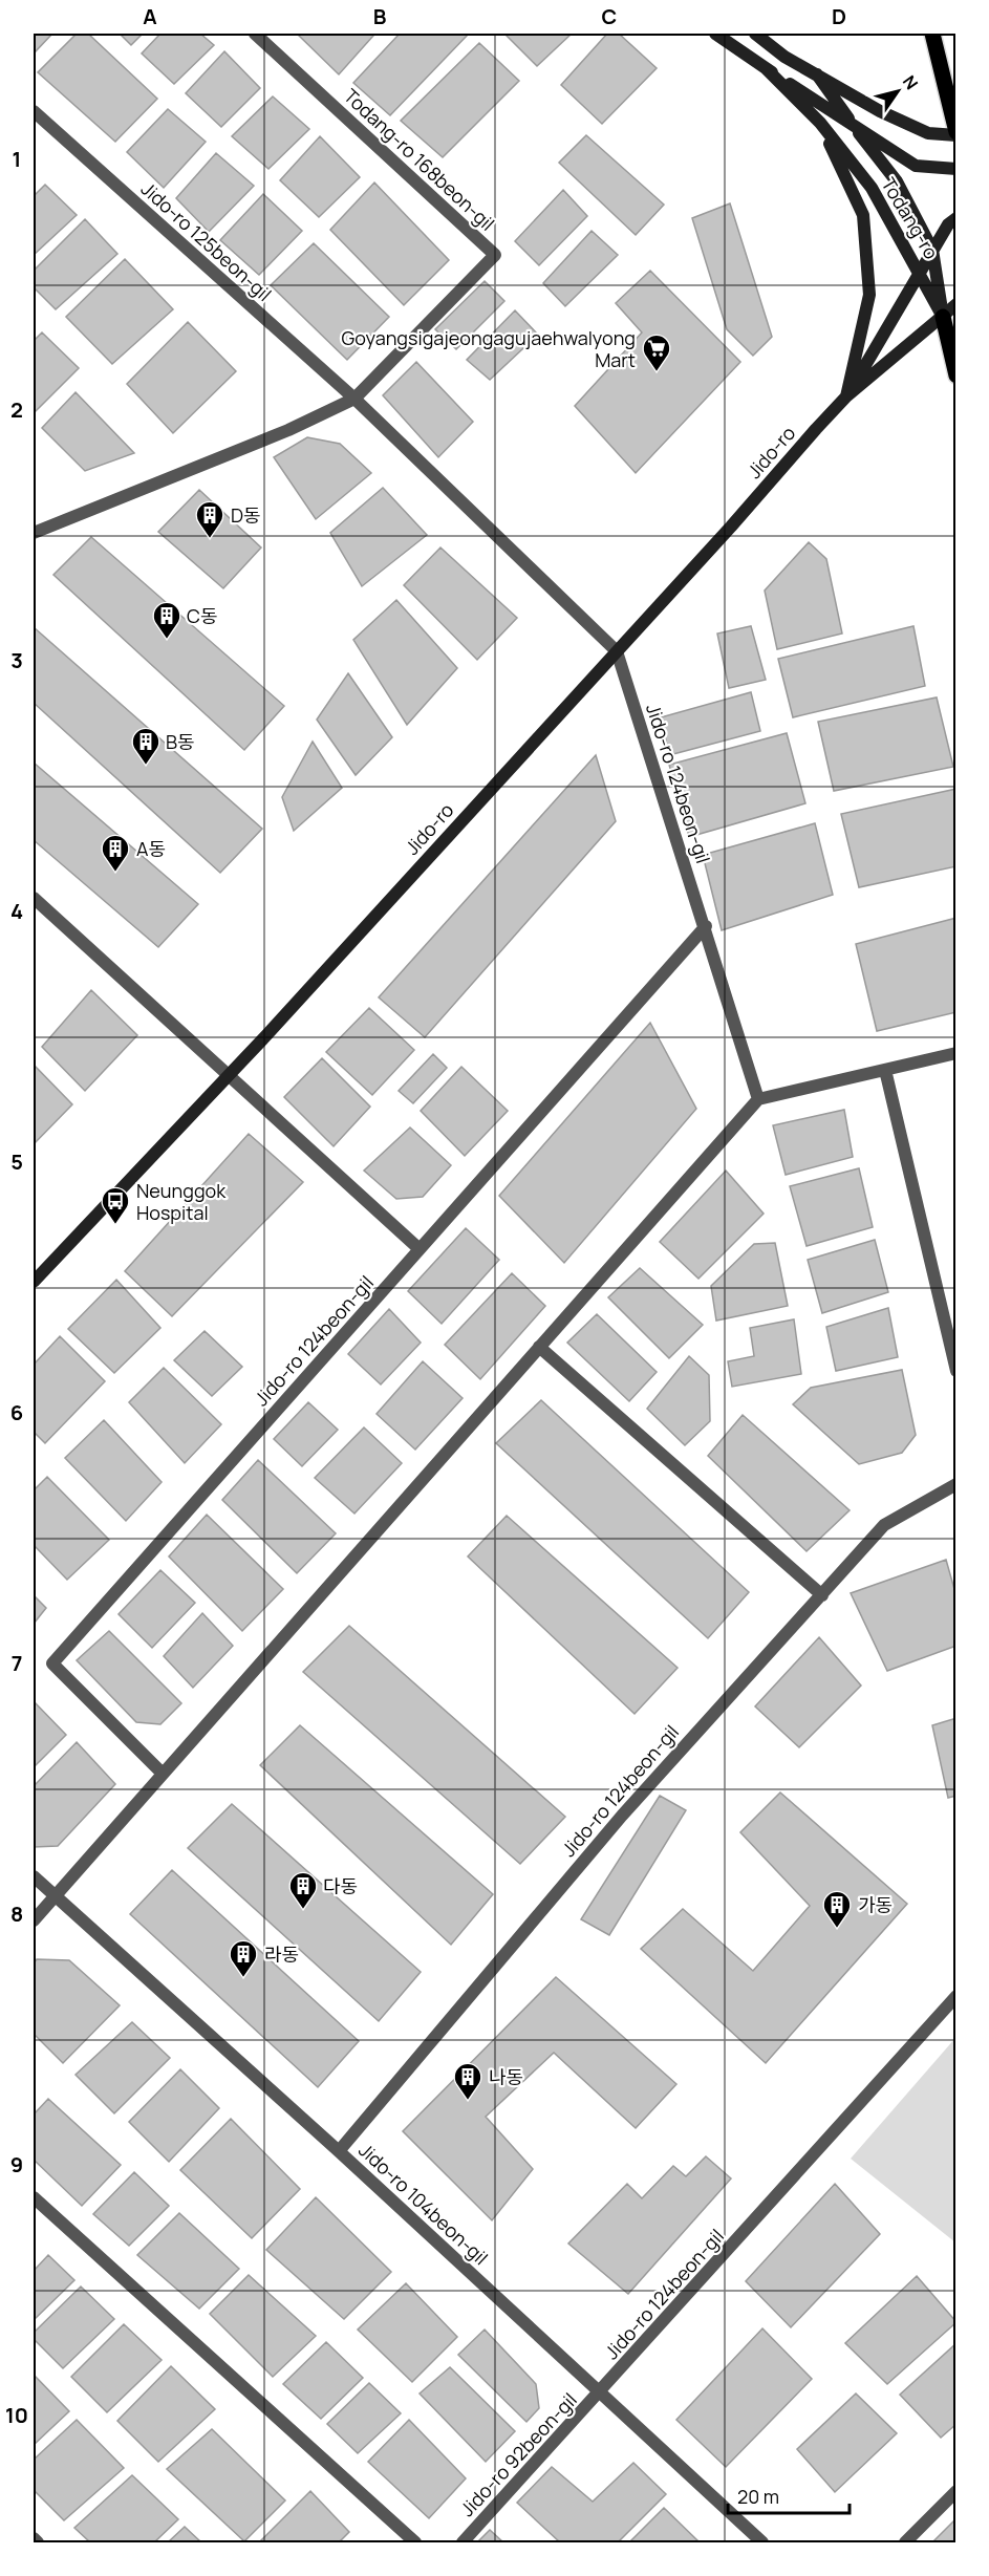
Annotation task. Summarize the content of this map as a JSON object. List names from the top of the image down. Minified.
{"streets":{"main road":["Todang-ro","Jido-ro"],"street":["Todang-ro 168beon-gil","Jido-ro 125beon-gil","Jido-ro 124beon-gil","Jido-ro 104beon-gil","Jido-ro 92beon-gil"]},"crossings":[["Todang-ro 168beon-gil","Jido-ro 125beon-gil"],["Todang-ro","Jido-ro"],["Jido-ro 125beon-gil","Jido-ro"],["Jido-ro 125beon-gil","Jido-ro 124beon-gil"],["Jido-ro","Jido-ro 124beon-gil"],["Jido-ro 124beon-gil","Jido-ro 104beon-gil"],["Jido-ro 124beon-gil","Jido-ro 92beon-gil"],["Jido-ro 104beon-gil","Jido-ro 92beon-gil"]],"places":{"supermarket":["Goyangsigajeongagujaehwalyong Mart"],"building":["D동","C동","B동","A동","다동","가동","라동","나동"],"bus stop":["Neunggok Hospital"]},"scale_bar":"20 m","north":"top right","grid":{"columns":["A","B","C","D"],"rows":["1","2","3","4","5","6","7","8","9","10"]}}
